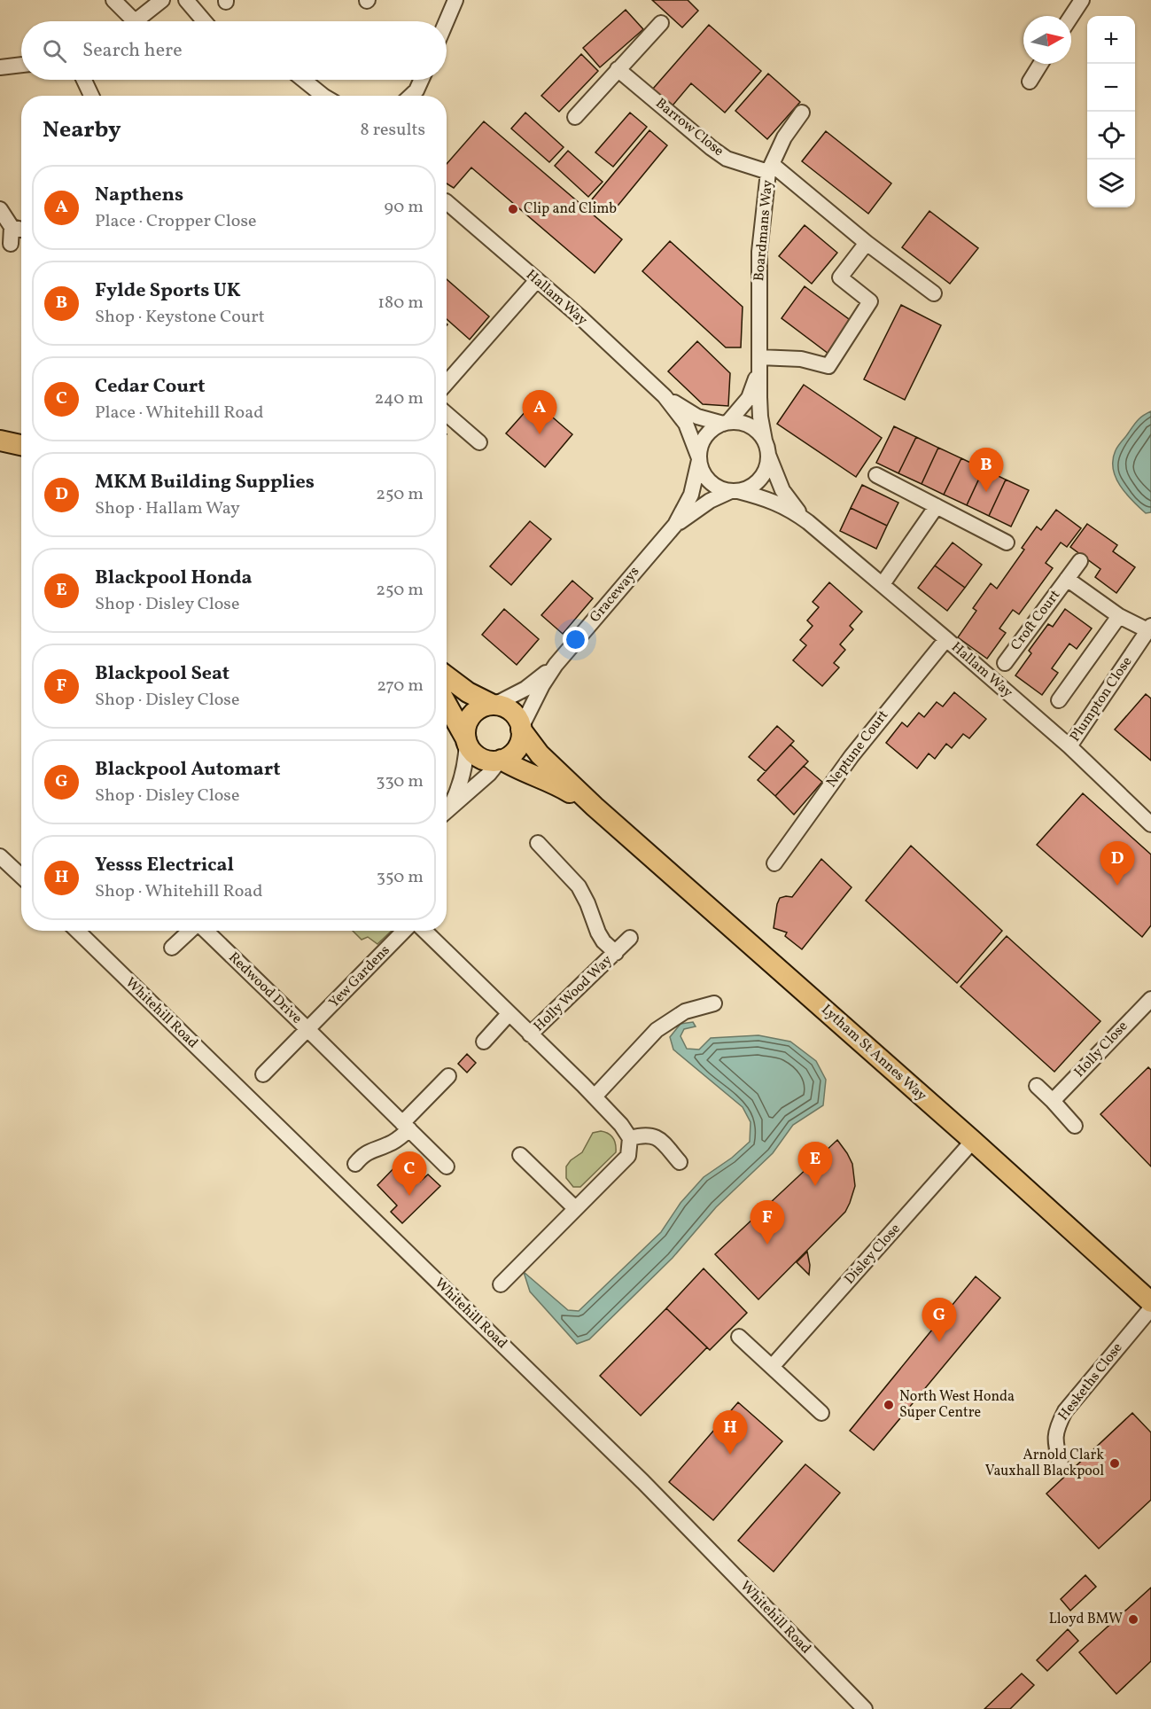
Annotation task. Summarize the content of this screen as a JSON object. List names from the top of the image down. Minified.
{"streets":{"main road":["Lytham St Annes Way"],"street":["Barrow Close","Boardmans Way","Hallam Way","Graceways","Croft Court","Plumpton Close","Neptune Court","Yew Gardens","Redwood Drive","Holly Wood Way","Whitehill Road","Holly Close","Disley Close","Heskeths Close"]},"crossings":[["Barrow Close","Boardmans Way"],["Boardmans Way","Hallam Way"],["Boardmans Way","Graceways"],["Hallam Way","Graceways"],["Hallam Way","Plumpton Close"],["Hallam Way","Neptune Court"],["Graceways","Lytham St Annes Way"],["Croft Court","Plumpton Close"],["Yew Gardens","Redwood Drive"],["Lytham St Annes Way","Disley Close"]],"places":["Clip and Climb","North West Honda Super Centre","Arnold Clark Vauxhall Blackpool","Lloyd BMW"],"north":"right","page":{"map_buttons":["+","−"],"search":"Search here","heading":["Nearby","8 results"],"list":[{"mark":"A","name":"Napthens","note":"Place · Cropper Close","value":"90 m"},{"mark":"B","name":"Fylde Sports UK","note":"Shop · Keystone Court","value":"180 m"},{"mark":"C","name":"Cedar Court","note":"Place · Whitehill Road","value":"240 m"},{"mark":"D","name":"MKM Building Supplies","note":"Shop · Hallam Way","value":"250 m"},{"mark":"E","name":"Blackpool Honda","note":"Shop · Disley Close","value":"250 m"},{"mark":"F","name":"Blackpool Seat","note":"Shop · Disley Close","value":"270 m"},{"mark":"G","name":"Blackpool Automart","note":"Shop · Disley Close","value":"330 m"},{"mark":"H","name":"Yesss Electrical","note":"Shop · Whitehill Road","value":"350 m"}],"pins":["A","B","D","E","C","F","G","H"]}}
